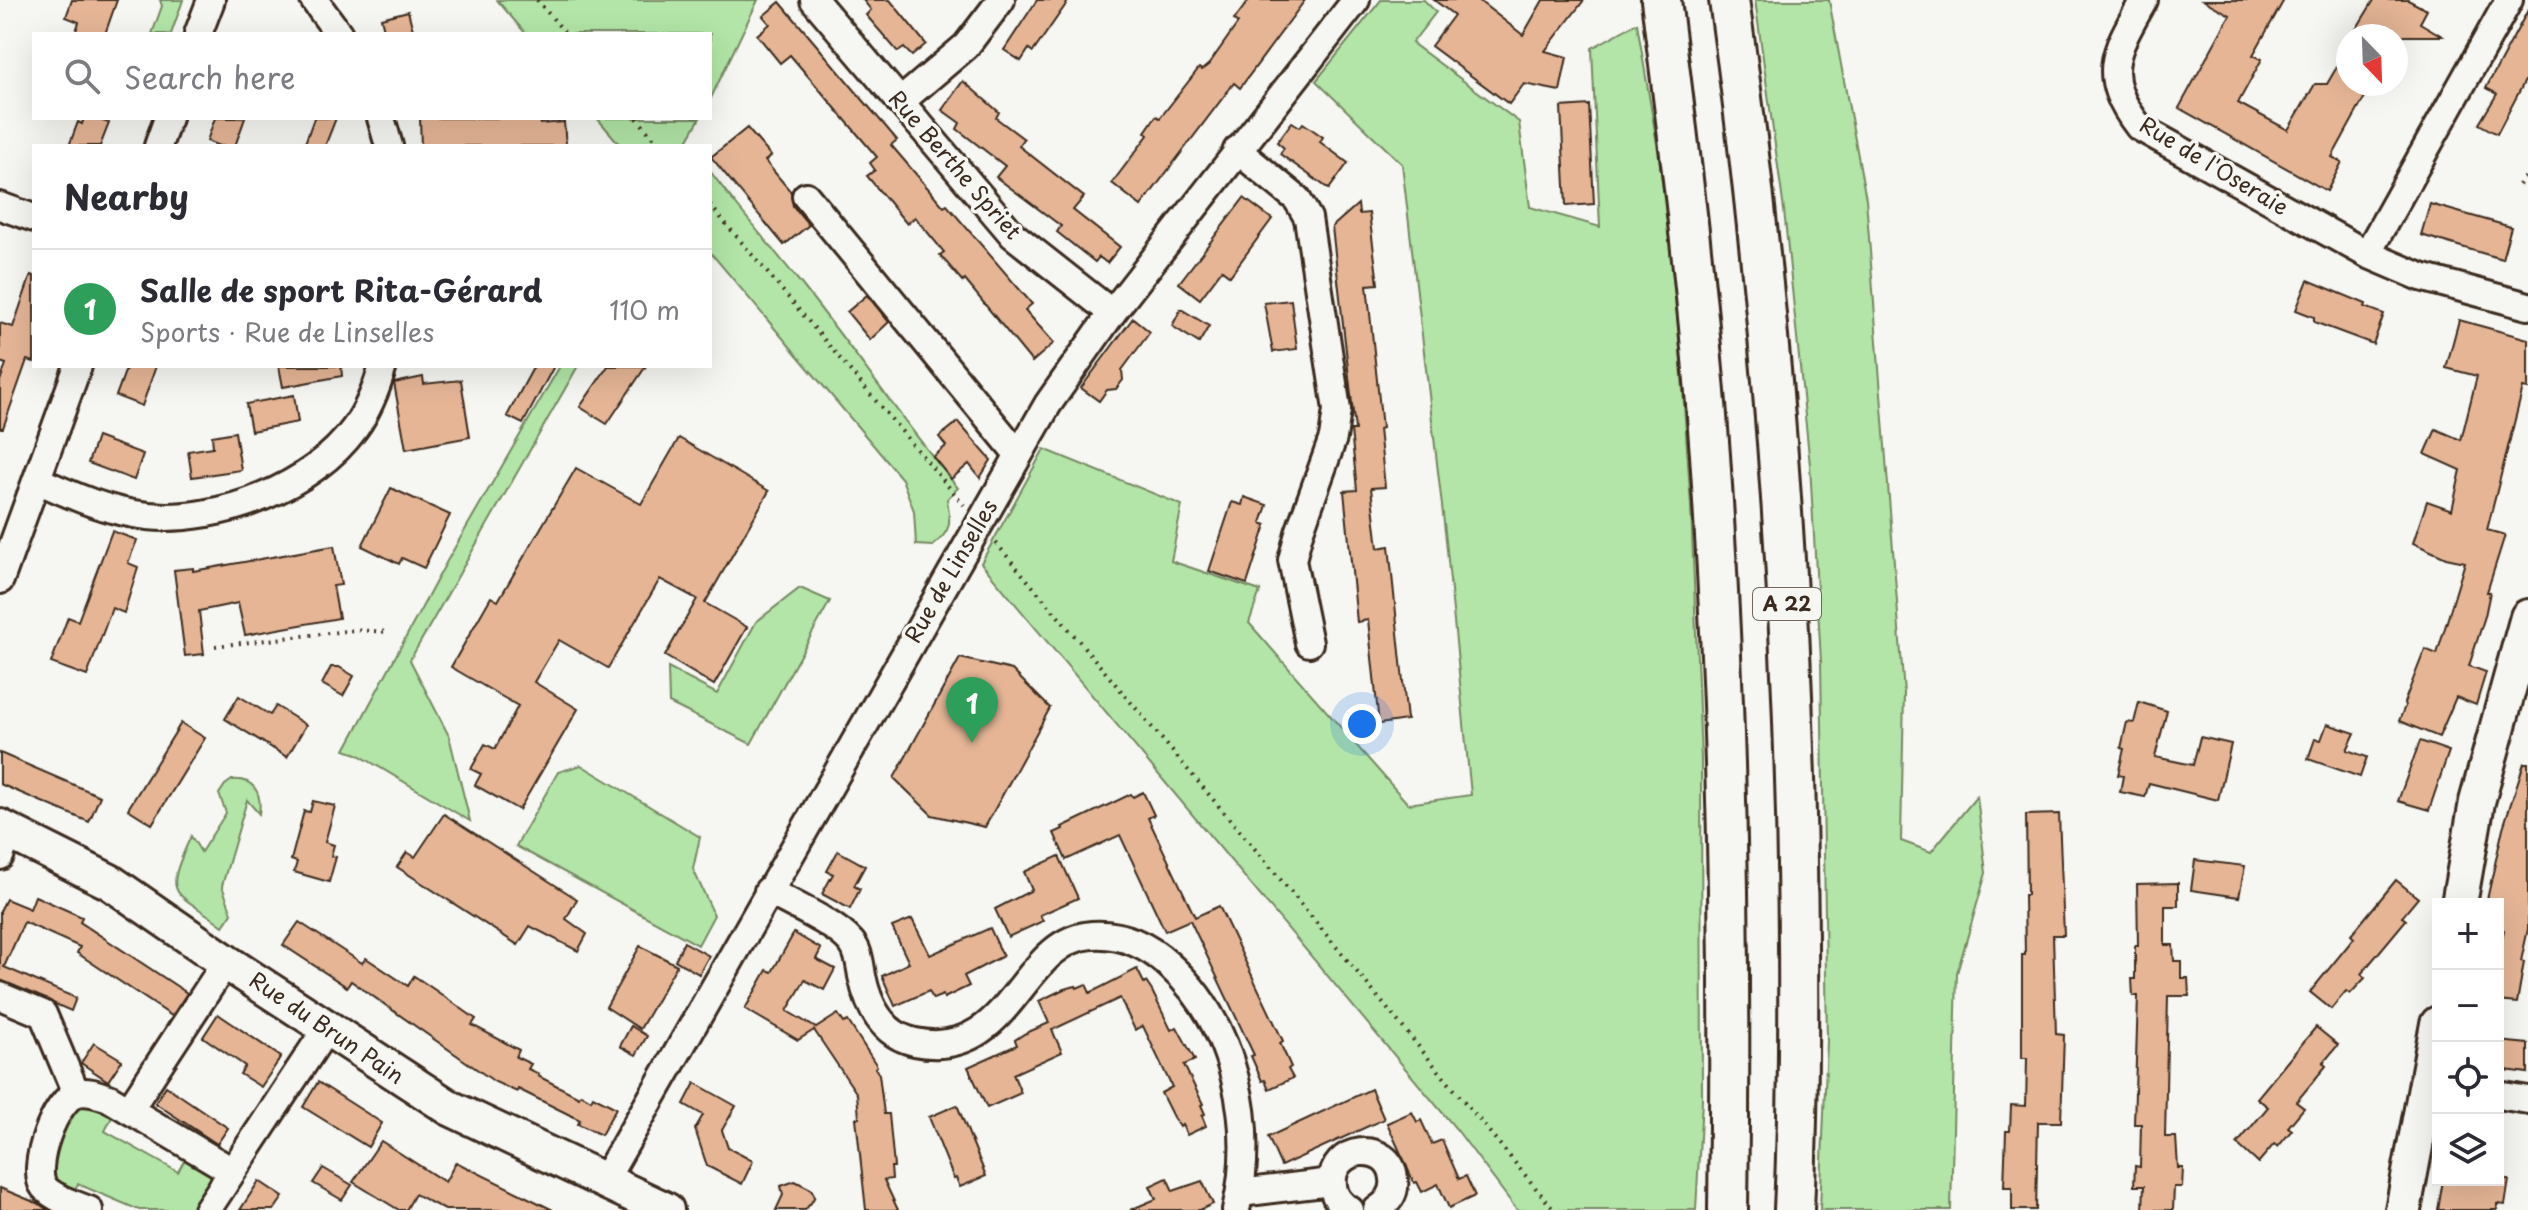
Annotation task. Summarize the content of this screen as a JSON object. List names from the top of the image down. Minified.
{"streets":{"highway":["A 22"],"main road":["Rue du Brun Pain"],"street":["Rue Berthe Spriet","Rue de l'Oseraie","Rue de Linselles"]},"crossings":[["Rue Berthe Spriet","Rue de Linselles"],["Rue de Linselles","Rue du Brun Pain"]],"north":"bottom right","page":{"search":"Search here","heading":"Nearby","list":[{"mark":"1","name":"Salle de sport Rita-Gérard","note":"Sports · Rue de Linselles","value":"110 m"}],"pins":"1","map_buttons":["+","−"]}}
